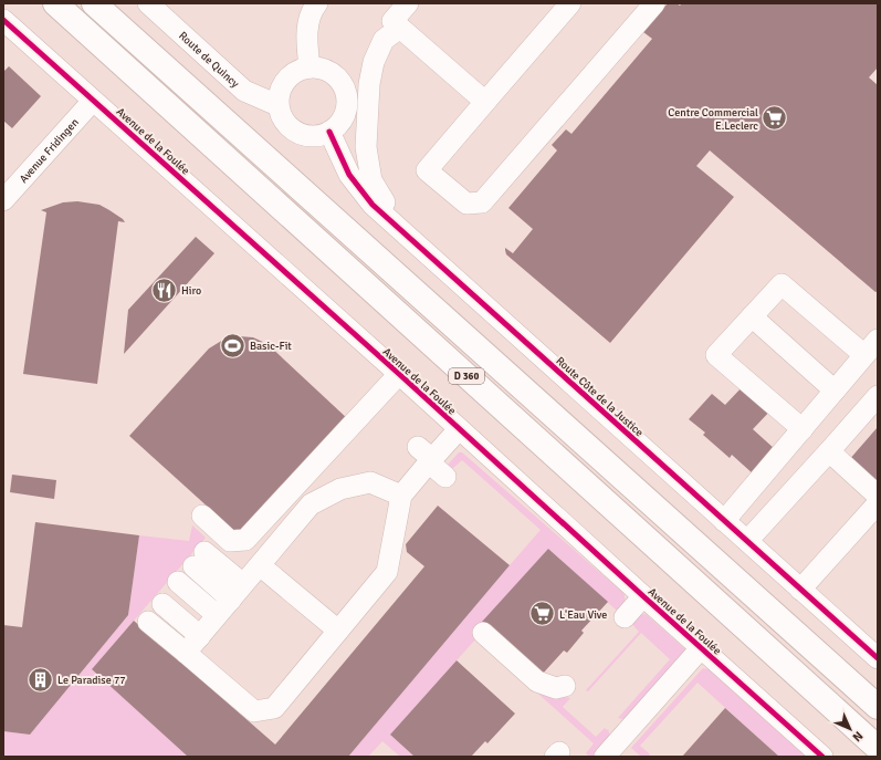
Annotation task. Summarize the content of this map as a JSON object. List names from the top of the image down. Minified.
{"streets":{"highway":["D 360"],"street":["Route de Quincy","Avenue de la Foulée","Avenue Fridingen","Route Côte de la Justice"]},"crossings":[["Route de Quincy","Route Côte de la Justice"],["Avenue de la Foulée","Avenue Fridingen"]],"places":{"supermarket":["Centre Commercial E.Leclerc","L'Eau Vive"],"restaurant":["Hiro"],"sports":["Basic-Fit"],"building":["Le Paradise 77"]},"north":"bottom right"}
